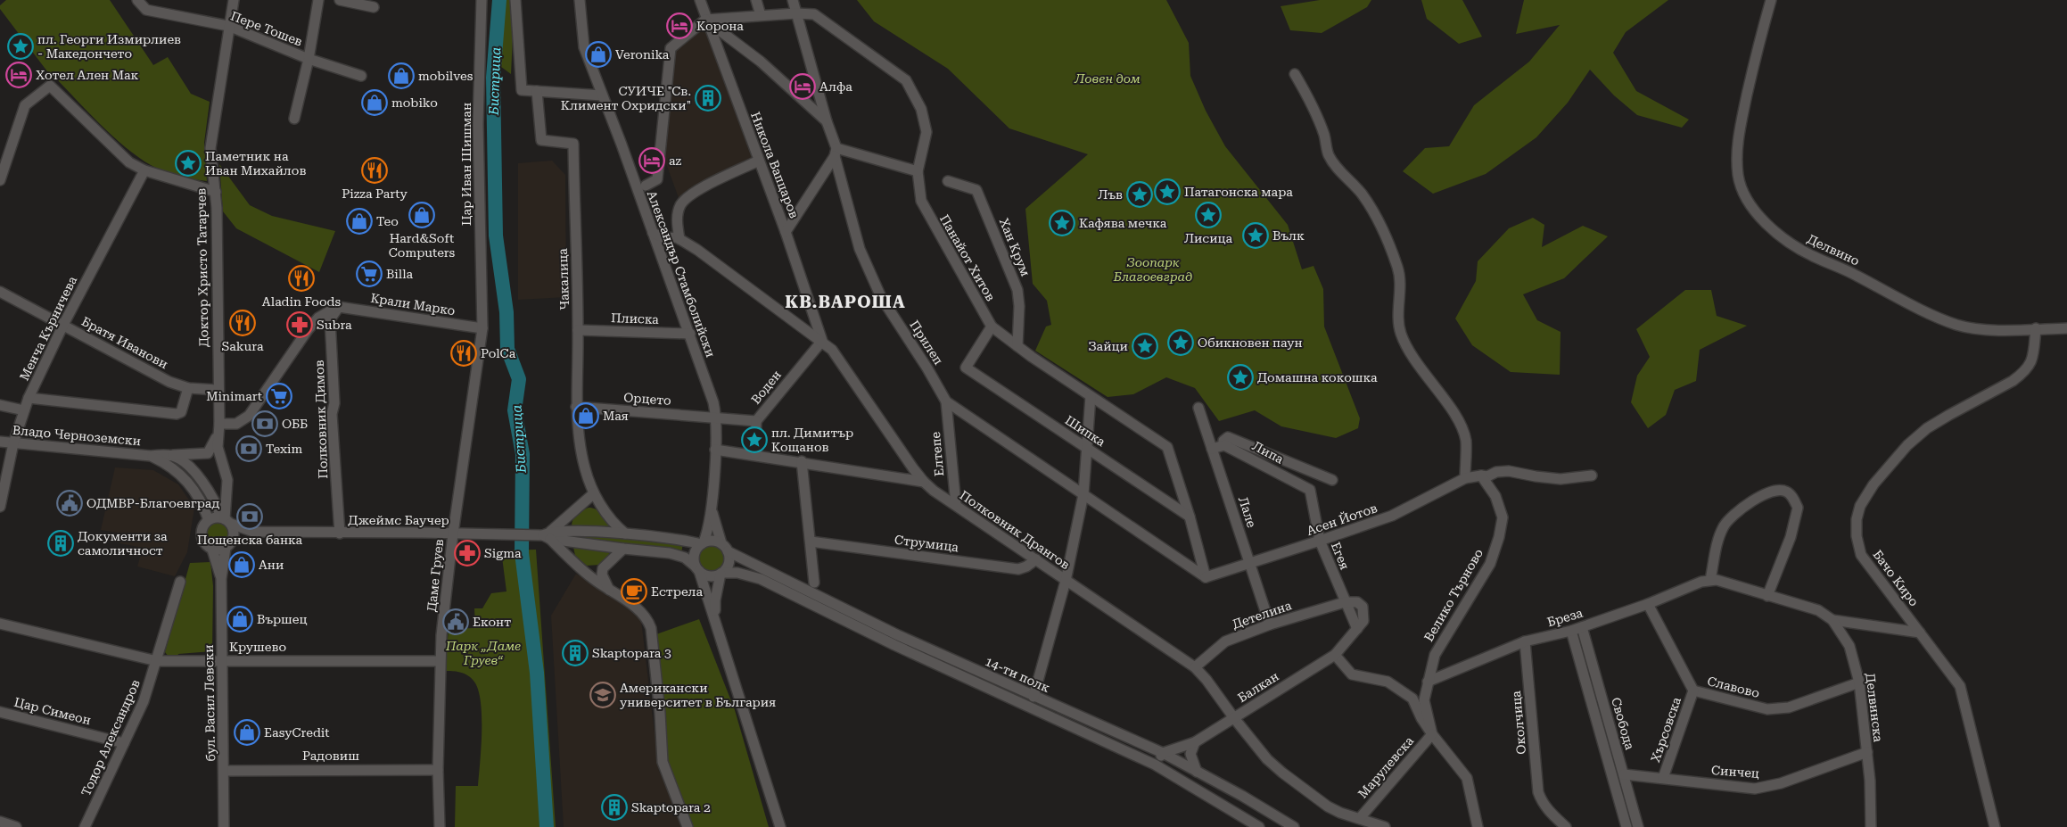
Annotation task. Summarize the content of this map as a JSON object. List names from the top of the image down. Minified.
{"streets":{"street":["Пере Тошев","Цар Иван Шишман","Никола Вапцаров","Хан Крум","Делвино","Панайот Хитов","Доктор Христо Татарчев","Александър Стамболийски","Чакалица","Крали Марко","Плиска","Менча Кърничева","Братя Иванови","Прилеп","Воден","Орцето","Полковник Димов","Шипка","Владо Черноземски","Липа","Елтепе","Лале","Асен Йотов","Джеймс Баучер","Полковник Дрангов","Струмица","Егея","Даме Груев","Бачо Киро","Велико Търново","Детелина","Бреза","Крушево","14-ти полк","Балкан","Славово","бул. Васил Левски","Делвинска","Цар Симеон","Околчица","Свобода","Хърсовска","Тодор Александров","Радовиш","Марулевска","Синчец"]},"crossings":[["Пере Тошев","Доктор Христо Татарчев"],["Цар Иван Шишман","Крали Марко"],["Цар Иван Шишман","Даме Груев"],["Никола Вапцаров","Панайот Хитов"],["Никола Вапцаров","Воден"],["Никола Вапцаров","Полковник Дрангов"],["Хан Крум","Панайот Хитов"],["Делвино","Бачо Киро"],["Панайот Хитов","Прилеп"],["Панайот Хитов","Шипка"],["Панайот Хитов","Асен Йотов"],["Доктор Христо Татарчев","Братя Иванови"],["Доктор Христо Татарчев","Владо Черноземски"],["Александър Стамболийски","Плиска"],["Александър Стамболийски","Воден"],["Александър Стамболийски","Орцето"],["Александър Стамболийски","Джеймс Баучер"],["Александър Стамболийски","Полковник Дрангов"],["Александър Стамболийски","14-ти полк"],["Чакалица","Плиска"],["Чакалица","Орцето"],["Чакалица","Джеймс Баучер"],["Крали Марко","Полковник Димов"],["Крали Марко","Даме Груев"],["Менча Кърничева","Братя Иванови"],["Менча Кърничева","Владо Черноземски"],["Прилеп","Елтепе"],["Прилеп","Асен Йотов"],["Воден","Орцето"],["Воден","Полковник Дрангов"],["Полковник Димов","Джеймс Баучер"],["Липа","Егея"],["Елтепе","Полковник Дрангов"],["Лале","Асен Йотов"],["Лале","Детелина"],["Асен Йотов","Егея"],["Асен Йотов","Велико Търново"],["Джеймс Баучер","Даме Груев"],["Джеймс Баучер","14-ти полк"],["Полковник Дрангов","Струмица"],["Полковник Дрангов","Детелина"],["Полковник Дрангов","Балкан"],["Полковник Дрангов","Марулевска"],["Егея","Детелина"],["Егея","Балкан"],["Даме Груев","Крушево"],["Даме Груев","Радовиш"],["Велико Търново","Бреза"],["Велико Търново","Марулевска"],["Бреза","Славово"],["Бреза","Делвинска"],["Бреза","Околчица"],["Бреза","Свобода"],["Крушево","бул. Васил Левски"],["Крушево","Тодор Александров"],["14-ти полк","Балкан"],["Славово","Делвинска"],["Славово","Хърсовска"],["бул. Васил Левски","Радовиш"],["Делвинска","Синчец"],["Цар Симеон","Тодор Александров"],["Свобода","Синчец"],["Хърсовска","Синчец"]],"districts":["КВ.ВАРОША"],"water":["Бистрица"],"parks":["Ловен дом","Зоопарк Благоевград","Парк „Даме Груев“"],"places":{"hotel":["Корона","Хотел Ален Мак","Алфа","az"],"place":["пл. Георги Измирлиев - Македончето","Паметник на Иван Михайлов","Патагонска мара","Лъв","Лисица","Кафява мечка","Вълк","Обикновен паун","Зайци","Домашна кокошка","пл. Димитър Кощанов"],"shop":["Veronika","mobilves","mobiko","Hard&Soft Computers","Тео","Мая","Ани","Вършец","EasyCredit"],"building":["СУИЧЕ \"Св. Климент Охридски\"","Документи за самоличност","Skaptopara 3","Skaptopara 2"],"restaurant":["Pizza Party","Aladin Foods","Sakura","PolCa"],"supermarket":["Billa","Minimart"],"pharmacy":["Subra","Sigma"],"bank":["ОББ","Texim","Пощенска банка"],"public building":["ОДМВР-Благоевград","Еконт"],"cafe":["Естрела"],"school or university":["Американски университет в България"]}}
